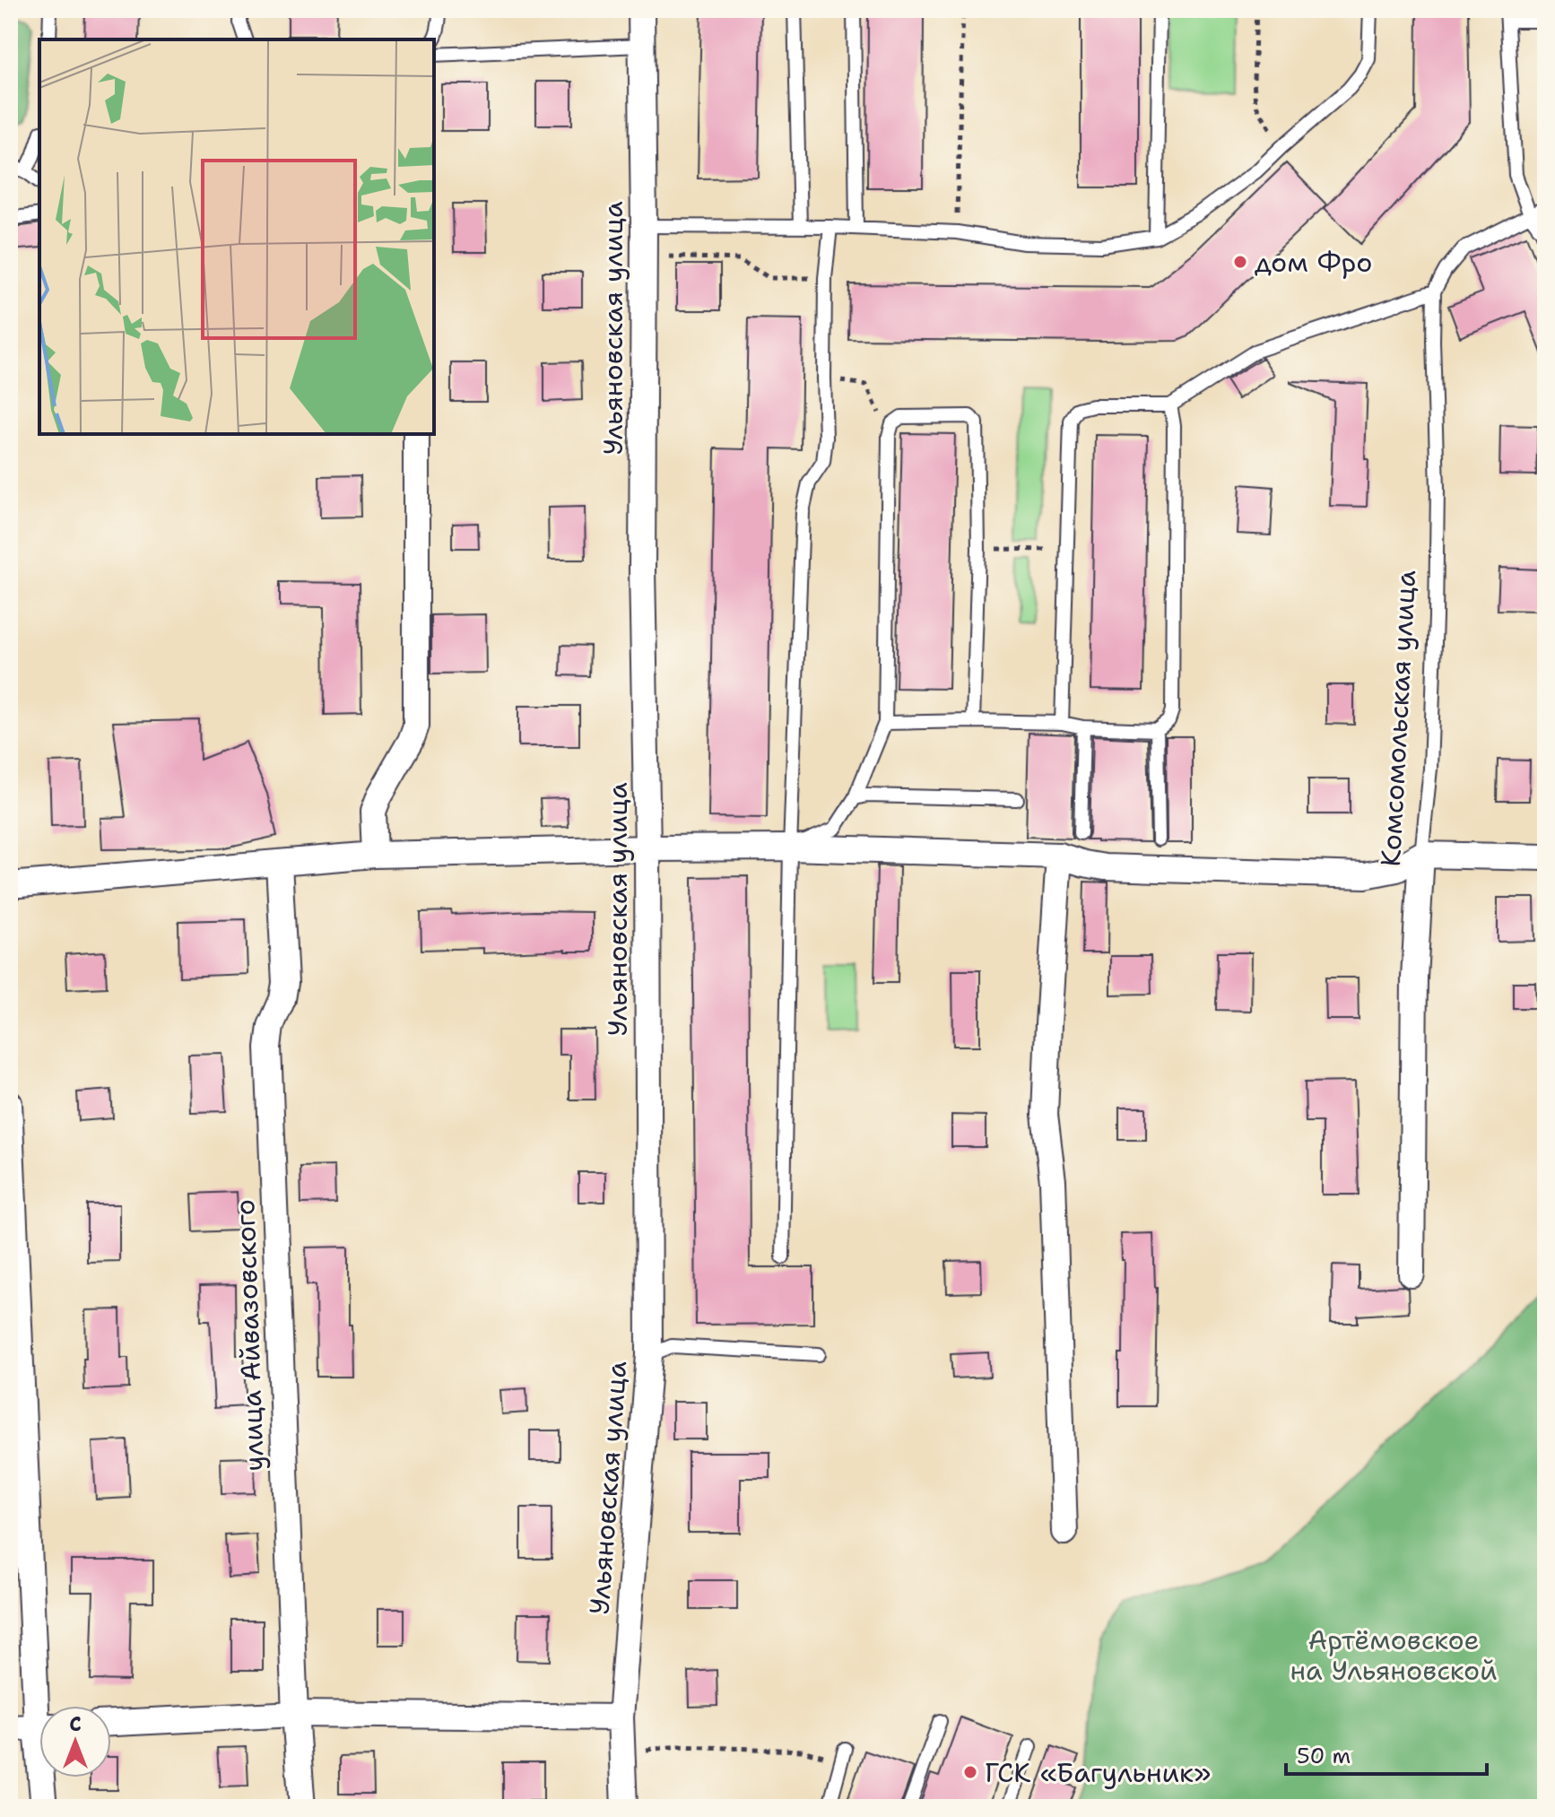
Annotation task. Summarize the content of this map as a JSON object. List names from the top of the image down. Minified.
{"streets":{"street":["Ульяновская улица","Комсомольская улица","улица Айвазовского"]},"parks":["Артёмовское на Ульяновской"],"places":["дом Фро","ГСК «Багульник»"],"scale_bar":"50 m","north":"top"}
